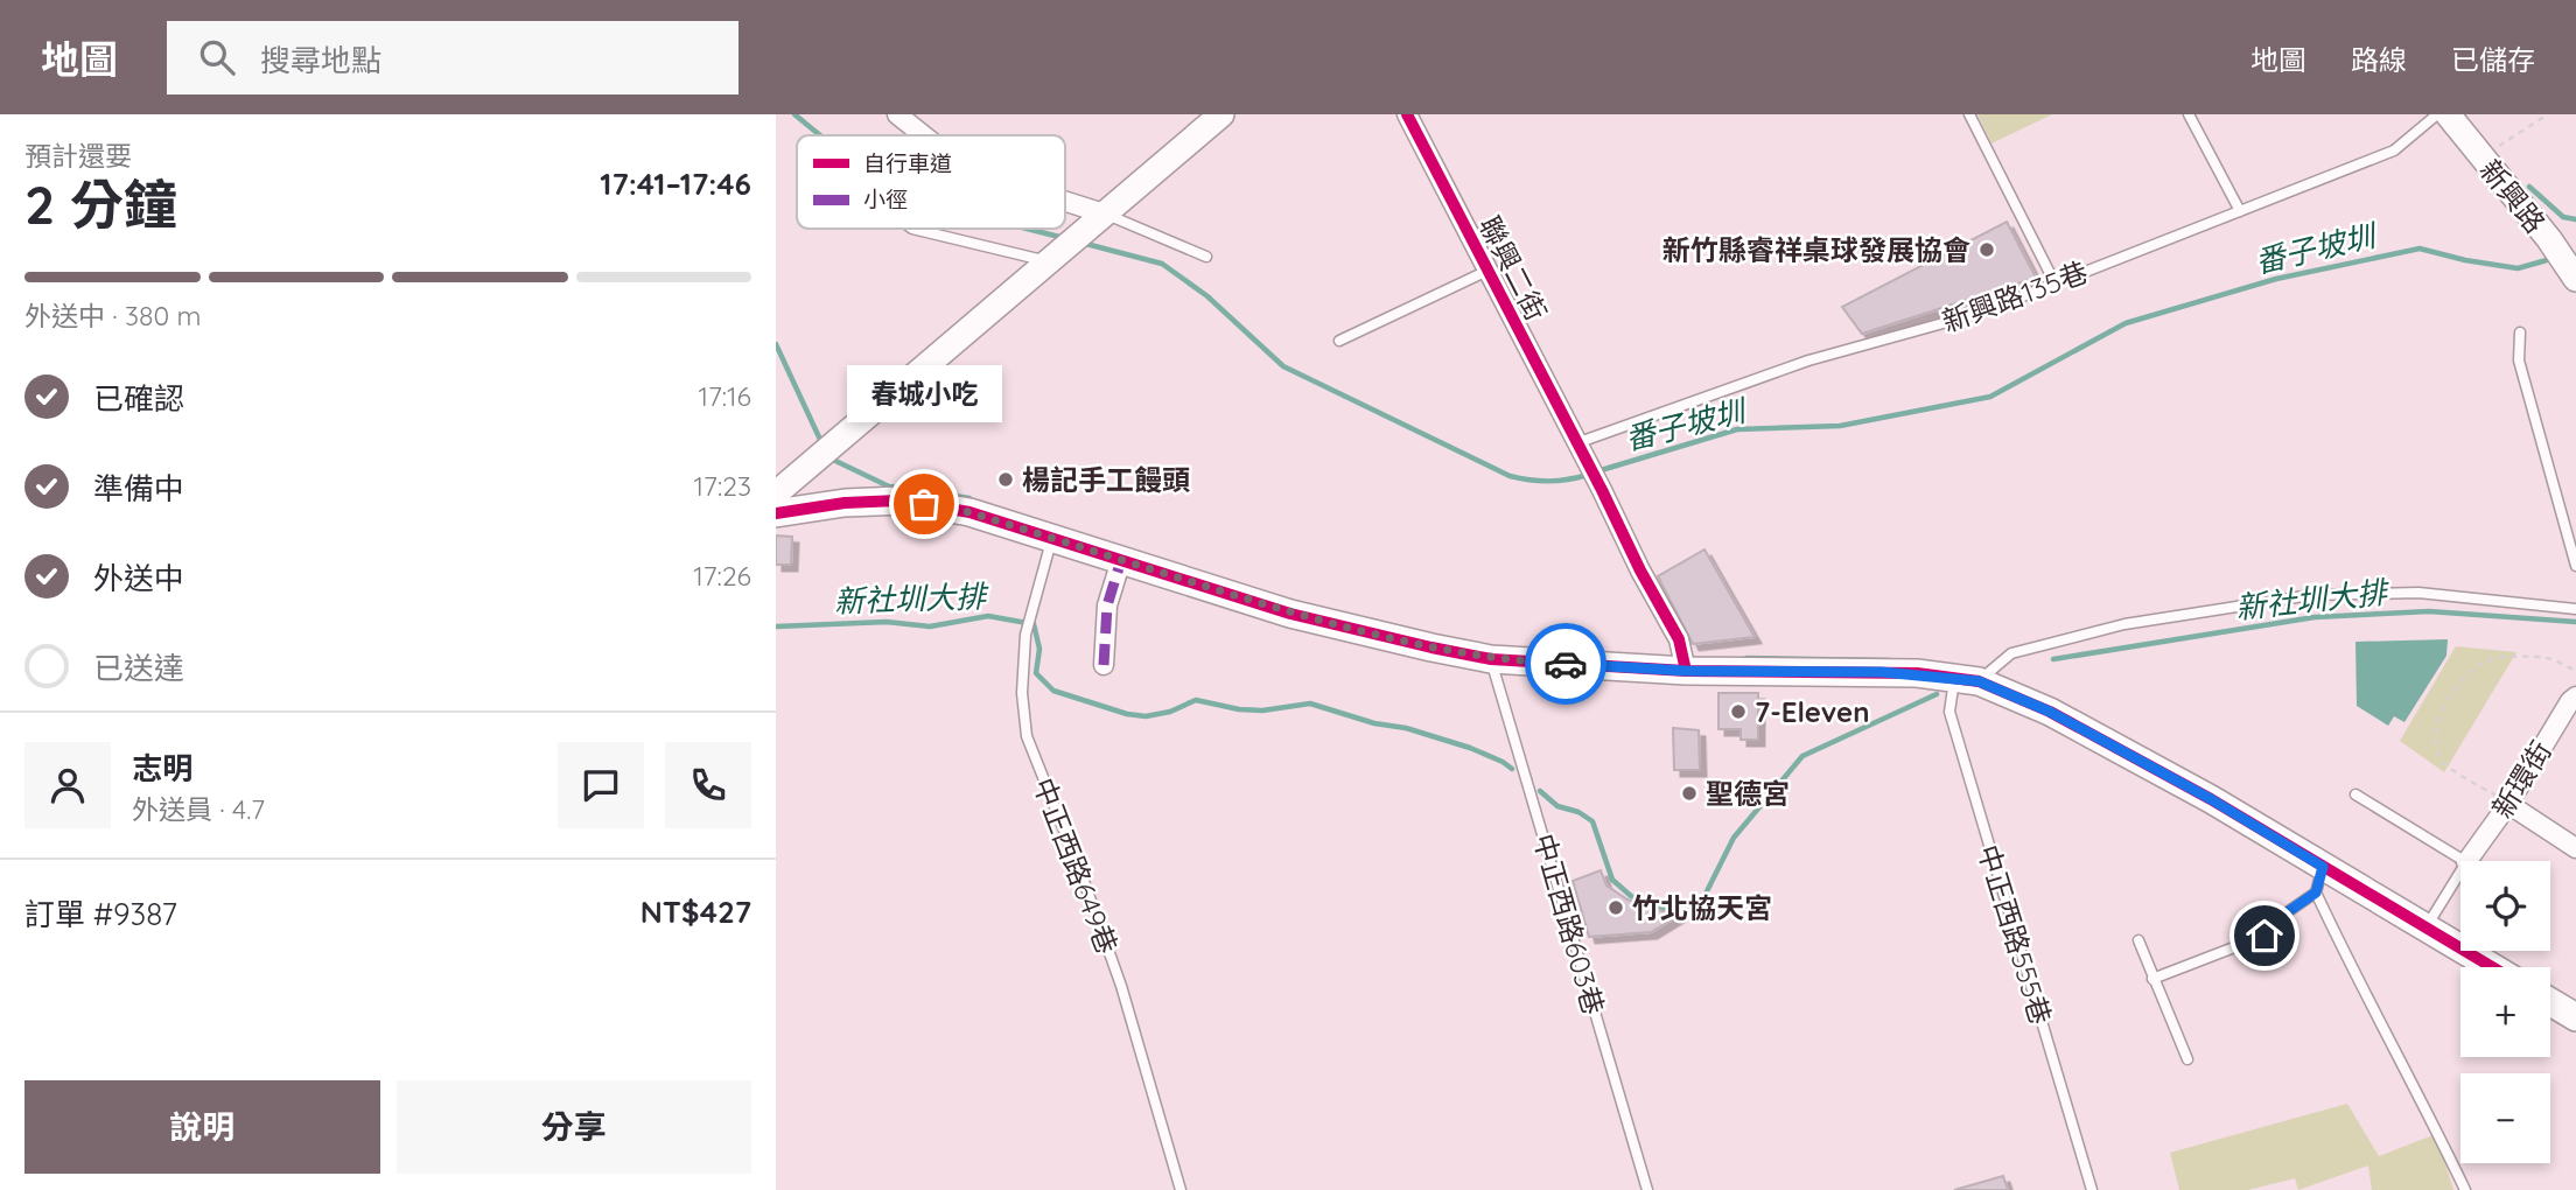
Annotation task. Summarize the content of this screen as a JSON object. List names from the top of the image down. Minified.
{"streets":{"street":["新興路","聯興二街","新環街"],"lane":["新興路135巷","中正西路649巷","中正西路603巷","中正西路555巷"]},"crossings":[["聯興二街","新興路135巷"]],"water":["番子坡圳","新社圳大排"],"places":["新竹縣睿祥桌球發展協會","楊記手工饅頭","春城小吃","7-Eleven","聖德宮","竹北協天宮"],"legend":["自行車道","小徑"],"page":{"header":"地圖","search":"搜尋地點","nav":["地圖","路線","已儲存"],"heading":["2 分鐘","預計還要","17:41–17:46"],"panel":["志明","外送員 · 4.7","訂單 #9387","NT$427"],"bar":"外送中 · 380 m","list":[["已確認","17:16"],["準備中","17:23"],["外送中","17:26"],"已送達"],"bubble":"春城小吃","map_buttons":["+","−"],"buttons":["說明","分享"]}}
